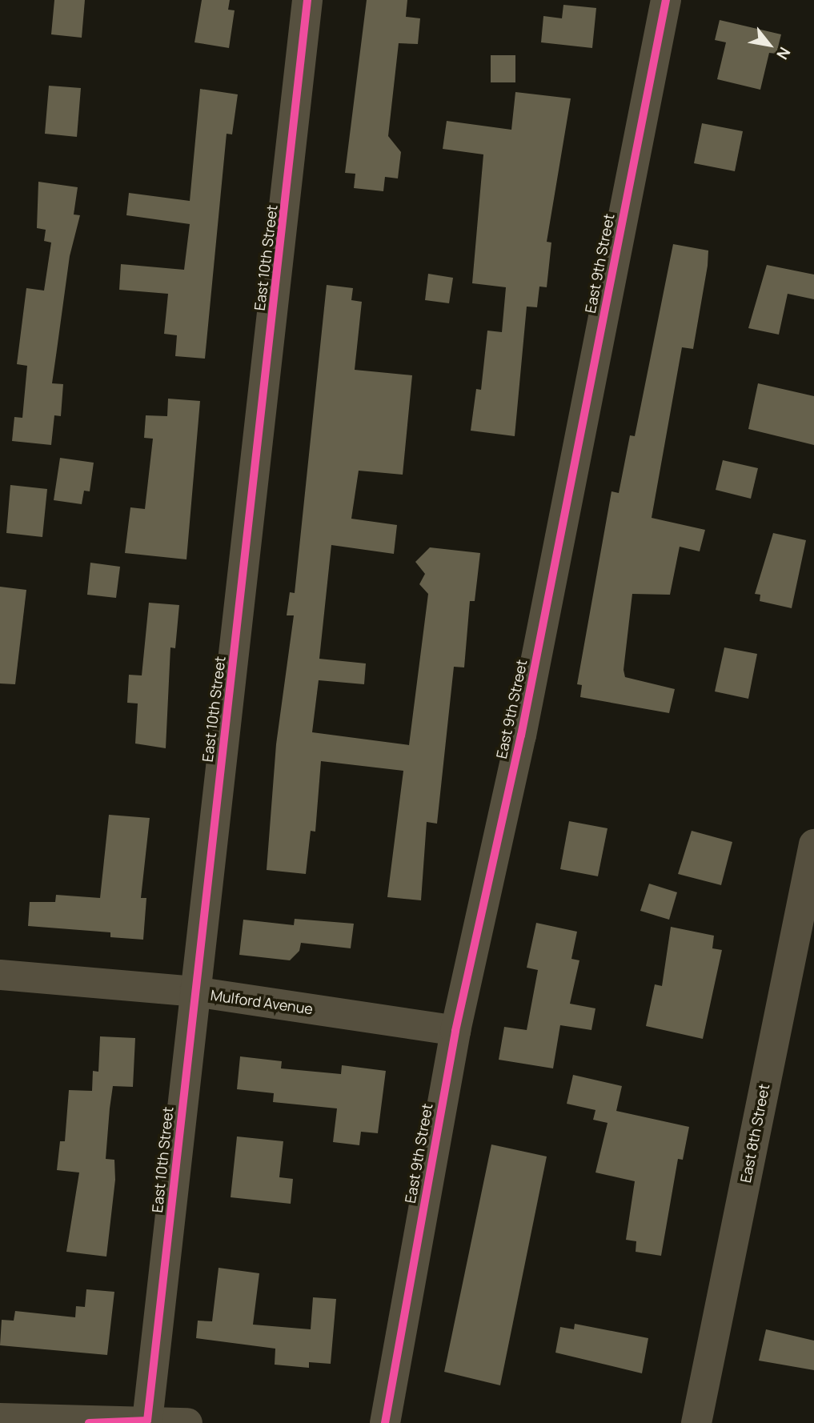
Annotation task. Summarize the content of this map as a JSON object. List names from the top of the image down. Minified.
{"streets":{"street":["East 10th Street","East 9th Street","Mulford Avenue","East 8th Street"]},"crossings":[["East 10th Street","Mulford Avenue"],["East 9th Street","Mulford Avenue"]],"north":"bottom right"}
